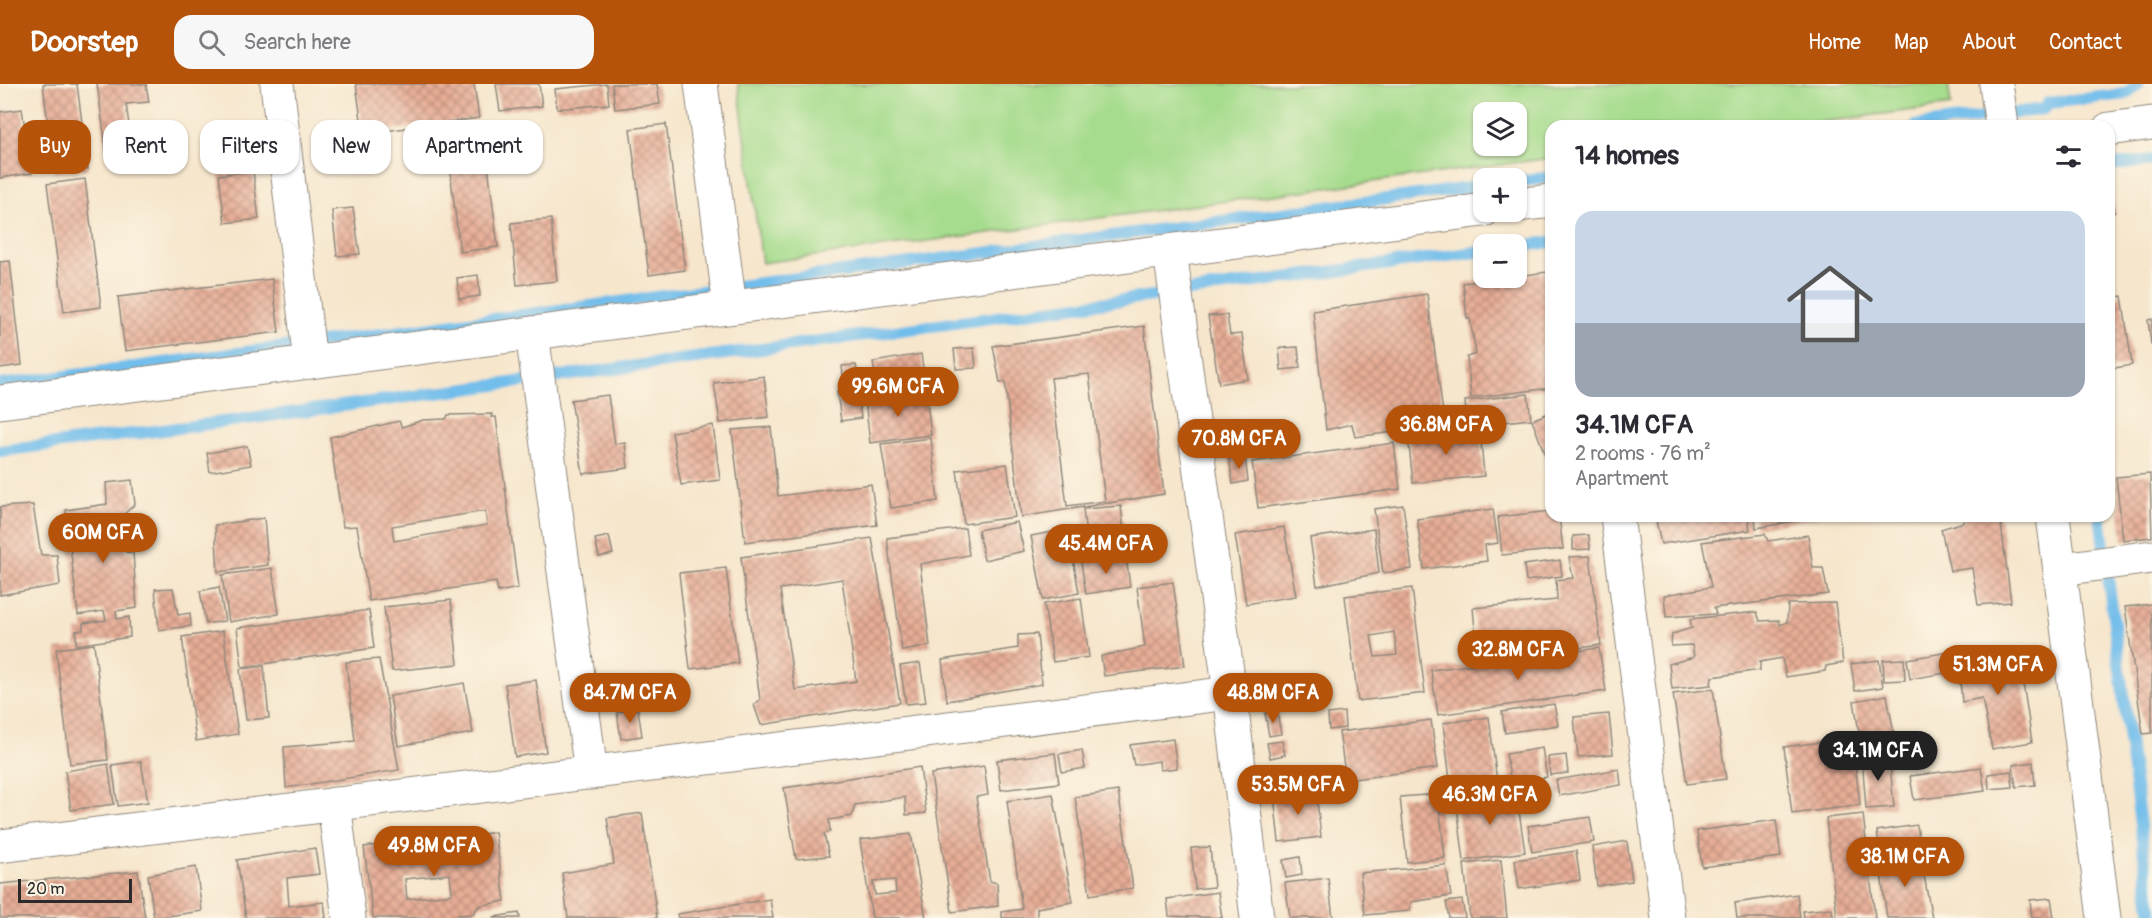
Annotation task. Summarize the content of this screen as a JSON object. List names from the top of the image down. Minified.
{"scale_bar":"20 m","page":{"header":"Doorstep","search":"Search here","nav":["Home","Map","About","Contact"],"map_buttons":["+","−"],"chip":["Buy","Rent","Filters","New","Apartment"],"heading":"14 homes","list":[{"name":"34.1M CFA","note":"2 rooms · 76 m² · Apartment"}],"price":["99.6M CFA","36.8M CFA","70.8M CFA","60M CFA","45.4M CFA","32.8M CFA","51.3M CFA","84.7M CFA","48.8M CFA","34.1M CFA","53.5M CFA","46.3M CFA","49.8M CFA","38.1M CFA"],"scale":"20 m"}}
